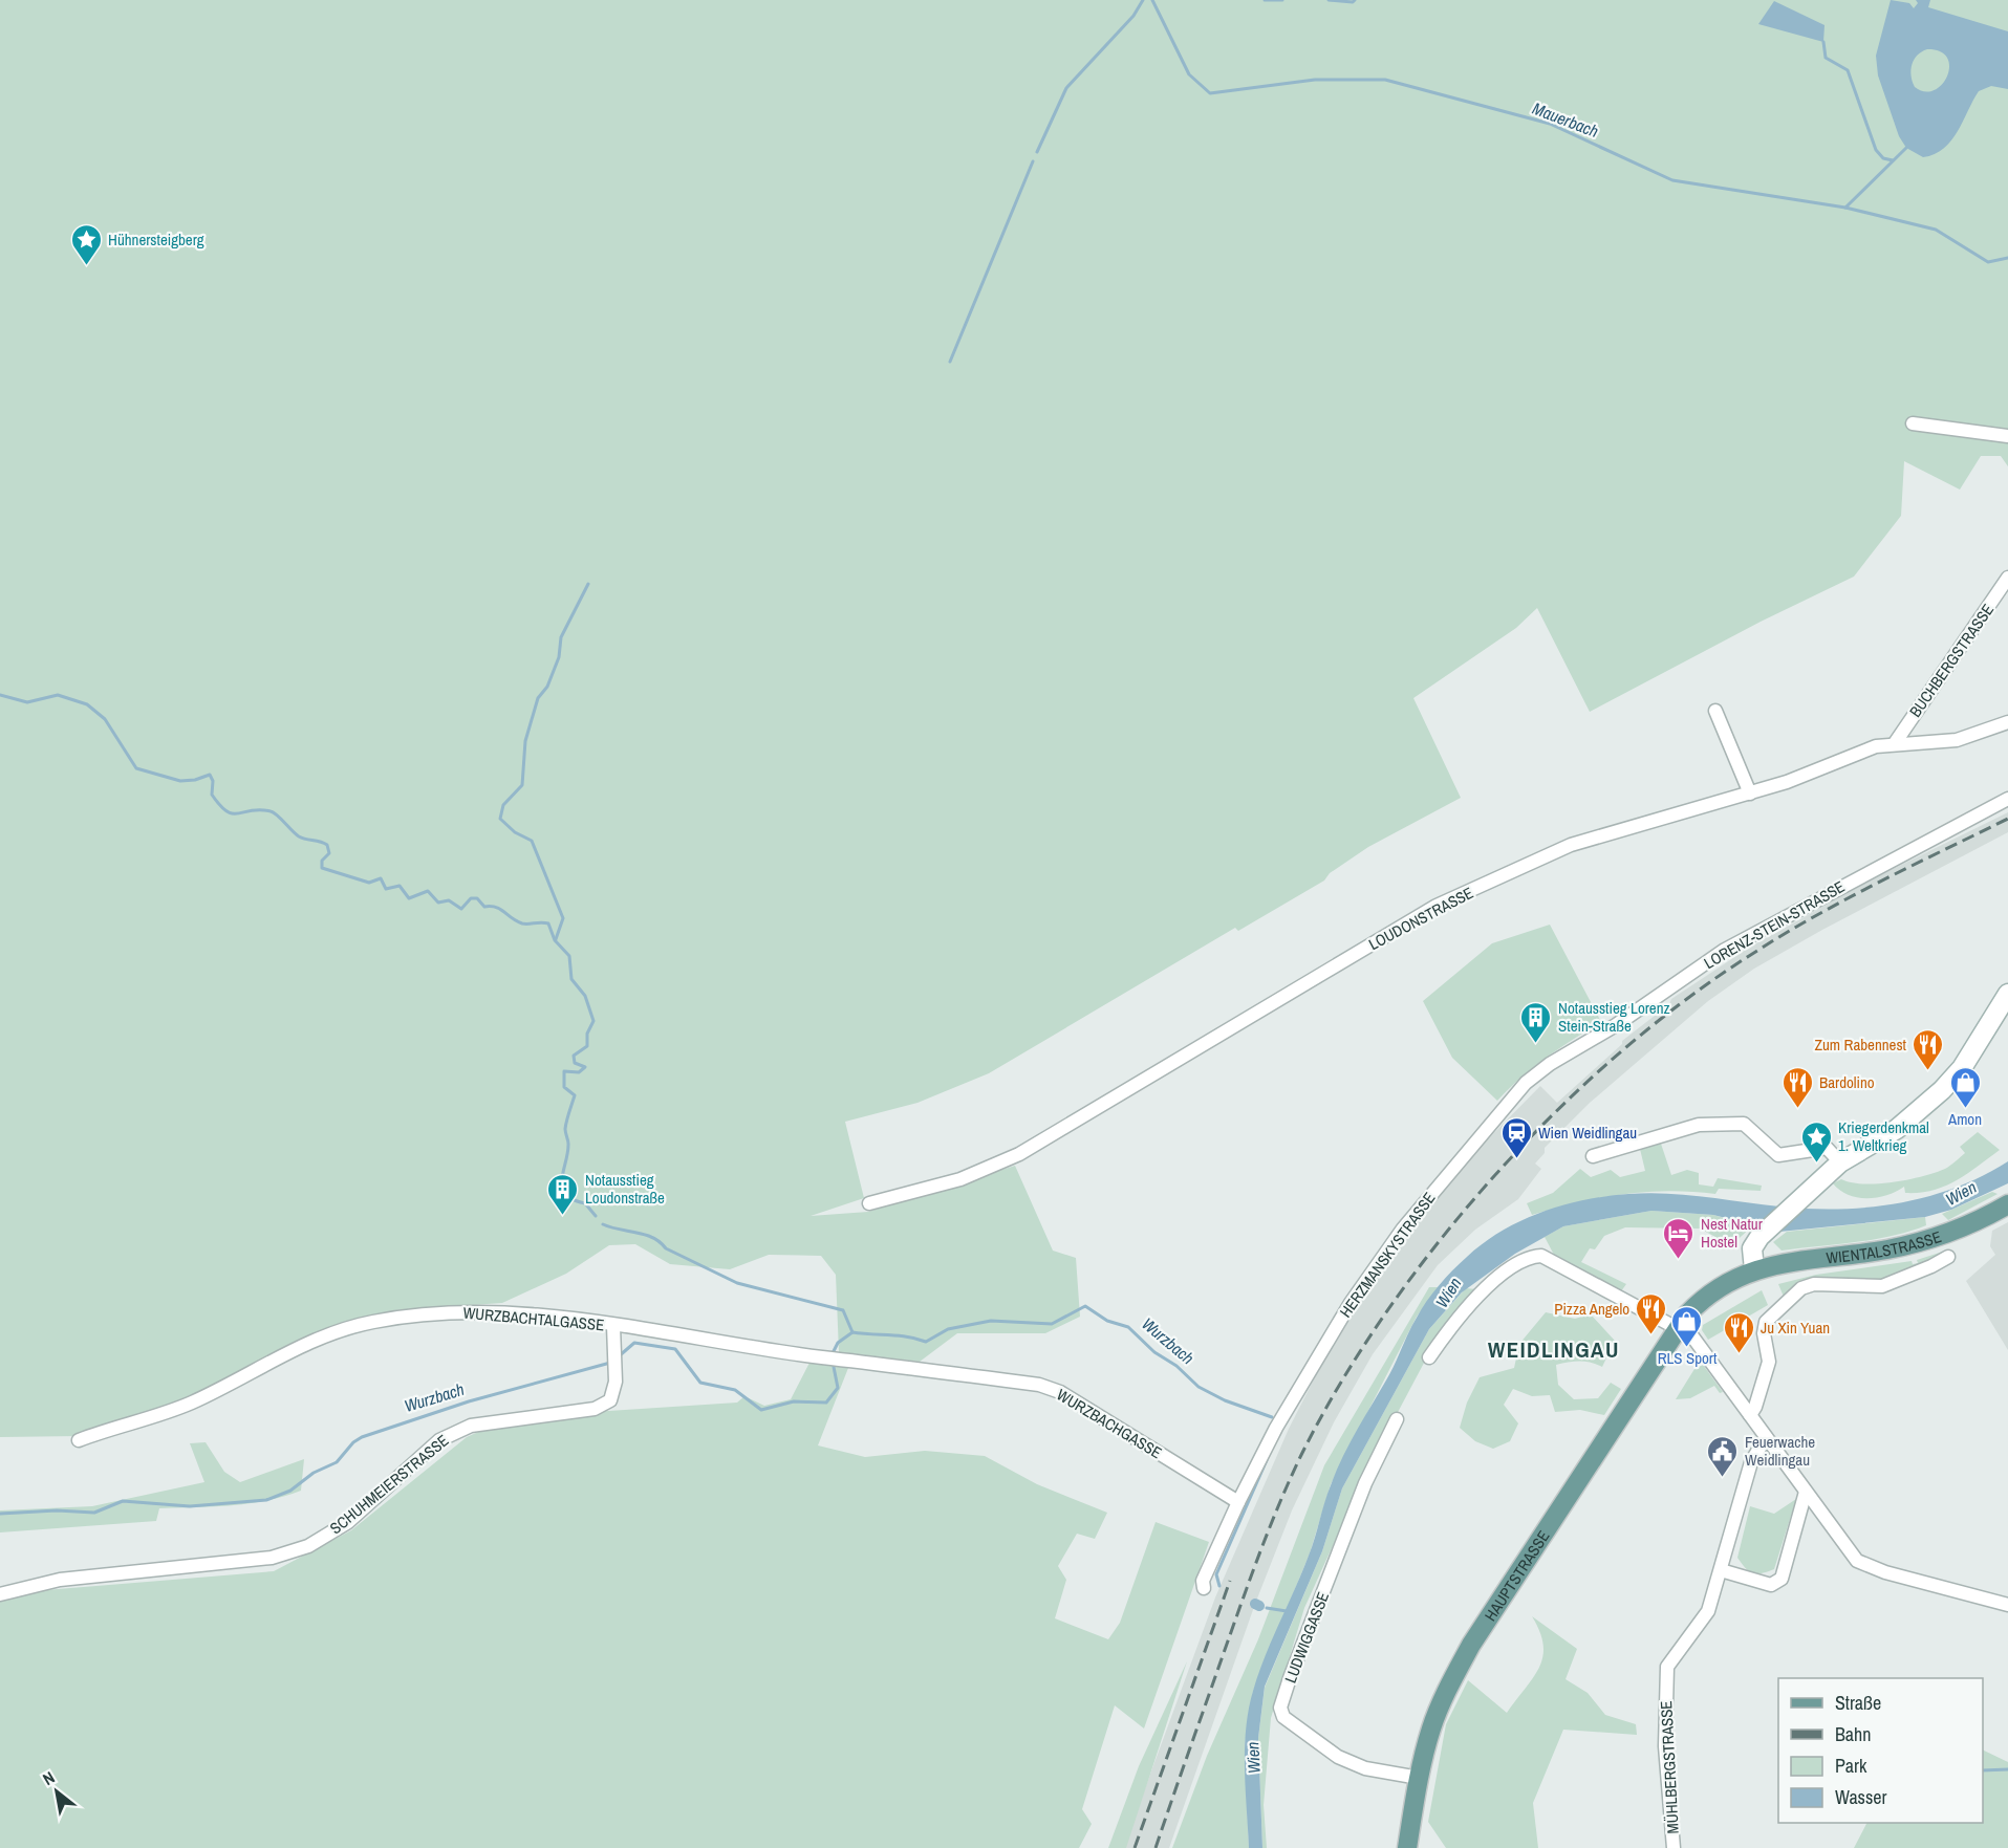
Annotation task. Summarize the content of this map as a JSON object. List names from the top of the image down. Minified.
{"streets":{"main road":["WIENTALSTRASSE","HAUPTSTRASSE"],"street":["BUCHBERGSTRASSE","LOUDONSTRASSE","LORENZ-STEIN-STRASSE","HERZMANSKYSTRASSE","WURZBACHTALGASSE","WURZBACHGASSE","SCHUHMEIERSTRASSE","LUDWIGGASSE","MÜHLBERGSTRASSE"]},"crossings":[["BUCHBERGSTRASSE","LOUDONSTRASSE"],["LORENZ-STEIN-STRASSE","HERZMANSKYSTRASSE"],["WIENTALSTRASSE","HAUPTSTRASSE"],["HERZMANSKYSTRASSE","WURZBACHGASSE"],["WURZBACHTALGASSE","WURZBACHGASSE"],["WURZBACHTALGASSE","SCHUHMEIERSTRASSE"],["HAUPTSTRASSE","LUDWIGGASSE"]],"districts":["WEIDLINGAU"],"water":["Mauerbach","Wien","Wurzbach"],"places":{"place":["Hühnersteigberg","Kriegerdenkmal 1. Weltkrieg"],"building":["Notausstieg Lorenz Stein-Straße","Notausstieg Loudonstraße"],"restaurant":["Zum Rabennest","Bardolino","Pizza Angelo","Ju Xin Yuan"],"shop":["Amon","RLS Sport"],"station":["Wien Weidlingau"],"hotel":["Nest Natur Hostel"],"public building":["Feuerwache Weidlingau"]},"legend":["Straße","Bahn","Park","Wasser"],"north":"top left"}
